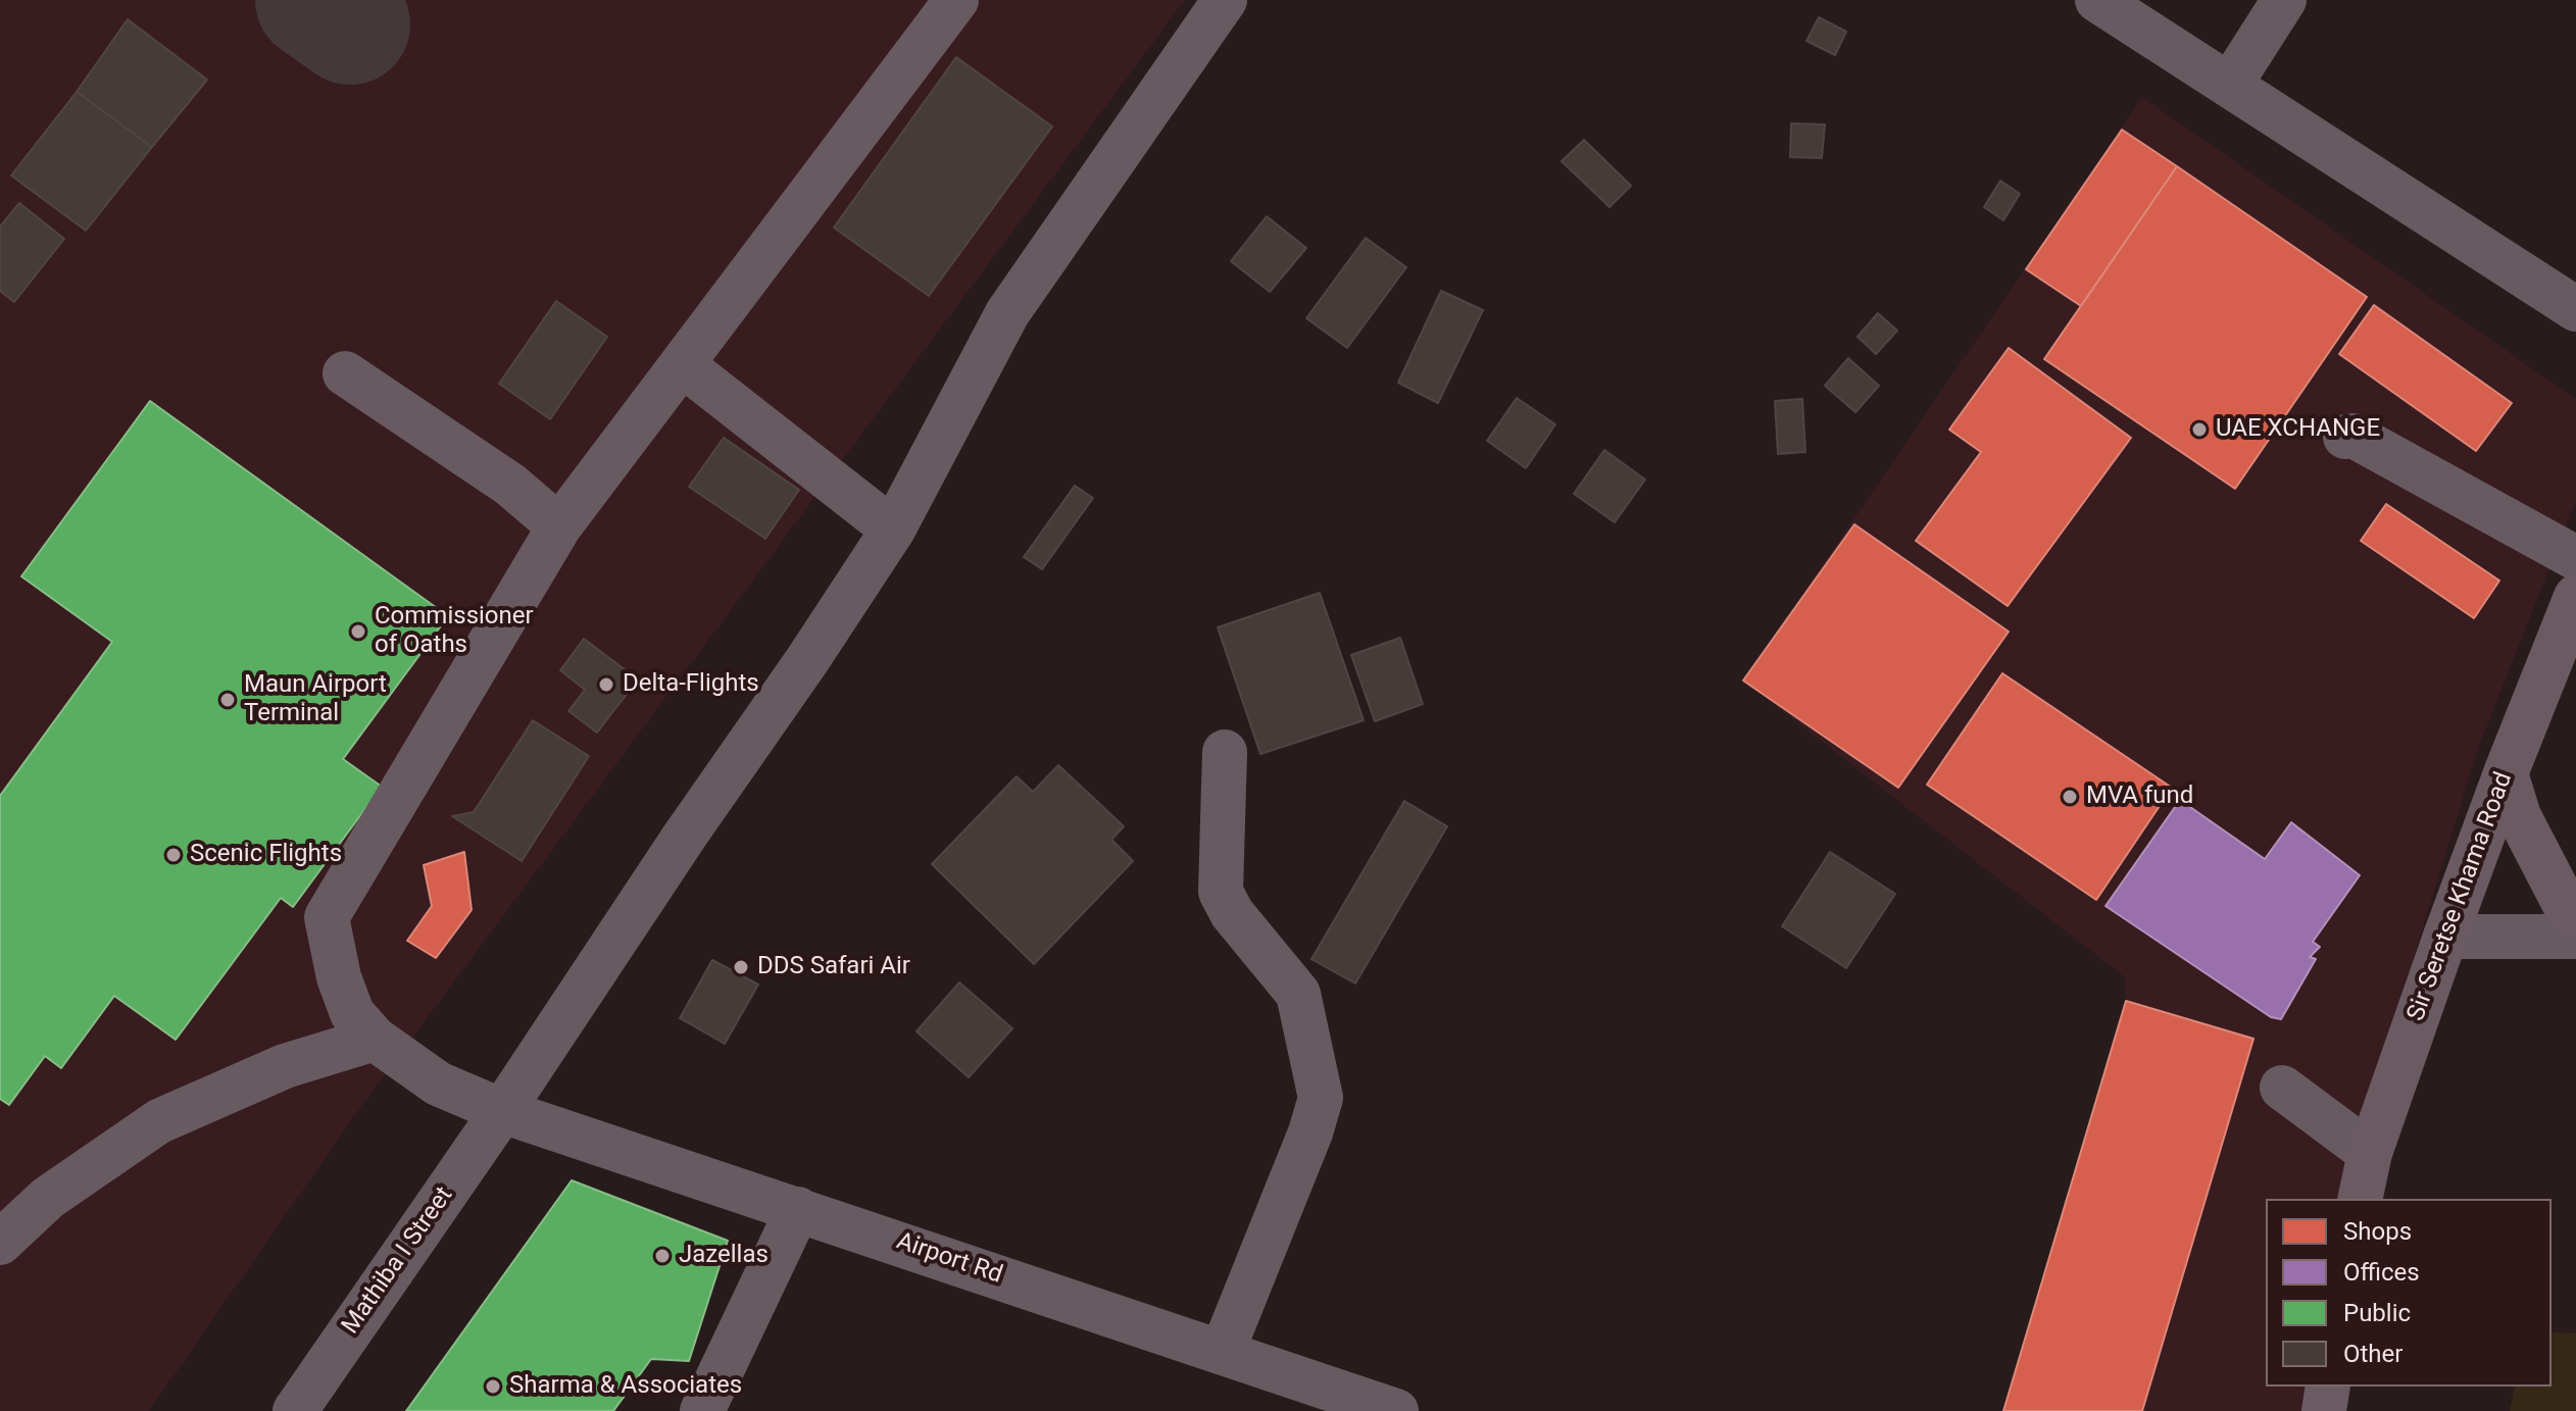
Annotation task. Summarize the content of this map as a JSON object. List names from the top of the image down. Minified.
{"streets":{"main road":["Sir Seretse Khama Road"],"street":["Airport Rd","Mathiba I Street"]},"crossings":[["Airport Rd","Mathiba I Street"]],"places":["UAE XCHANGE","Commissioner of Oaths","Delta-Flights","Maun Airport Terminal","MVA fund","Scenic Flights","DDS Safari Air","Jazellas","Sharma & Associates"],"legend":["Shops","Offices","Public","Other"]}
